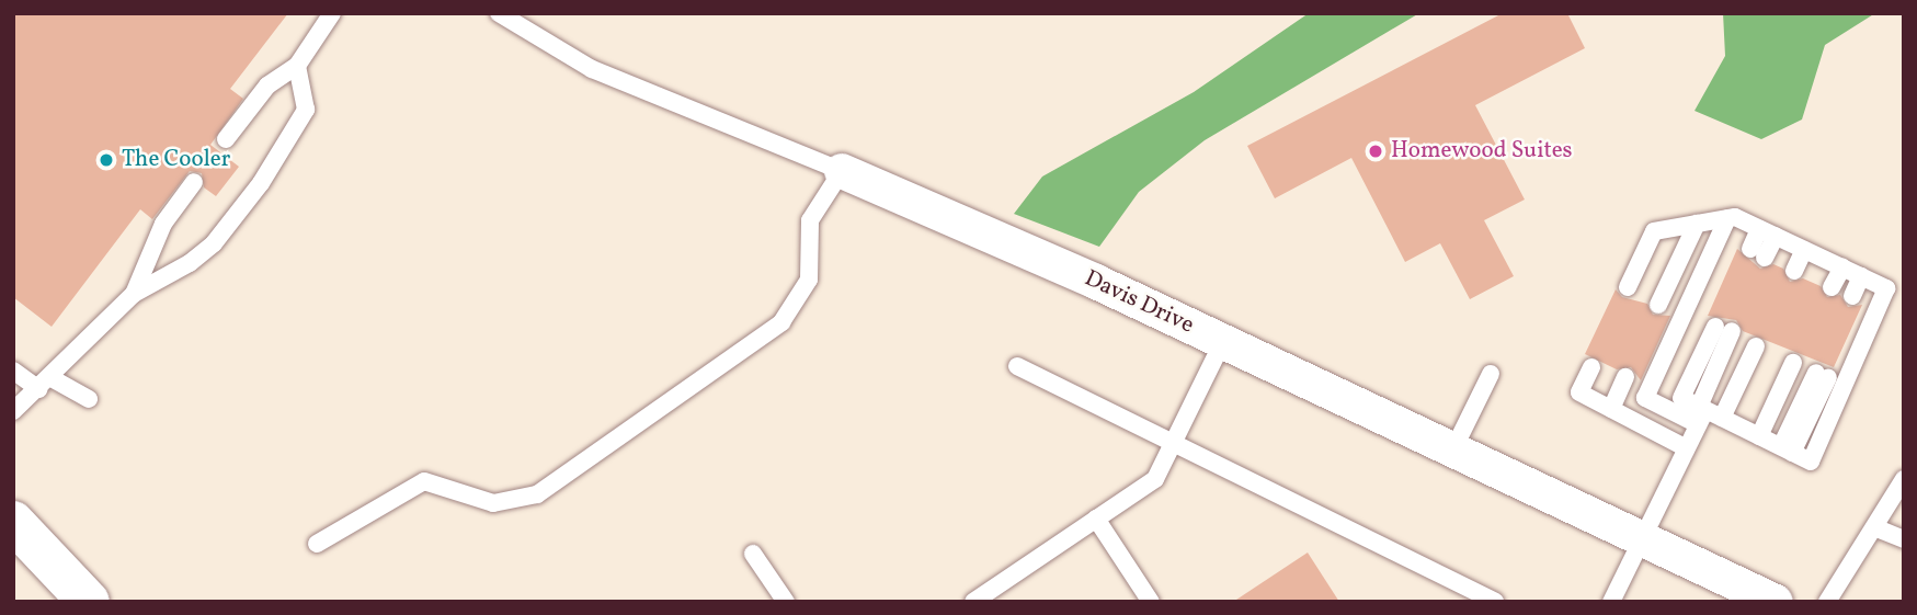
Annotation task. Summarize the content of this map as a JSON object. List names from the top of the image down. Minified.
{"streets":{"street":["Davis Drive"]},"places":["Homewood Suites","The Cooler"]}
